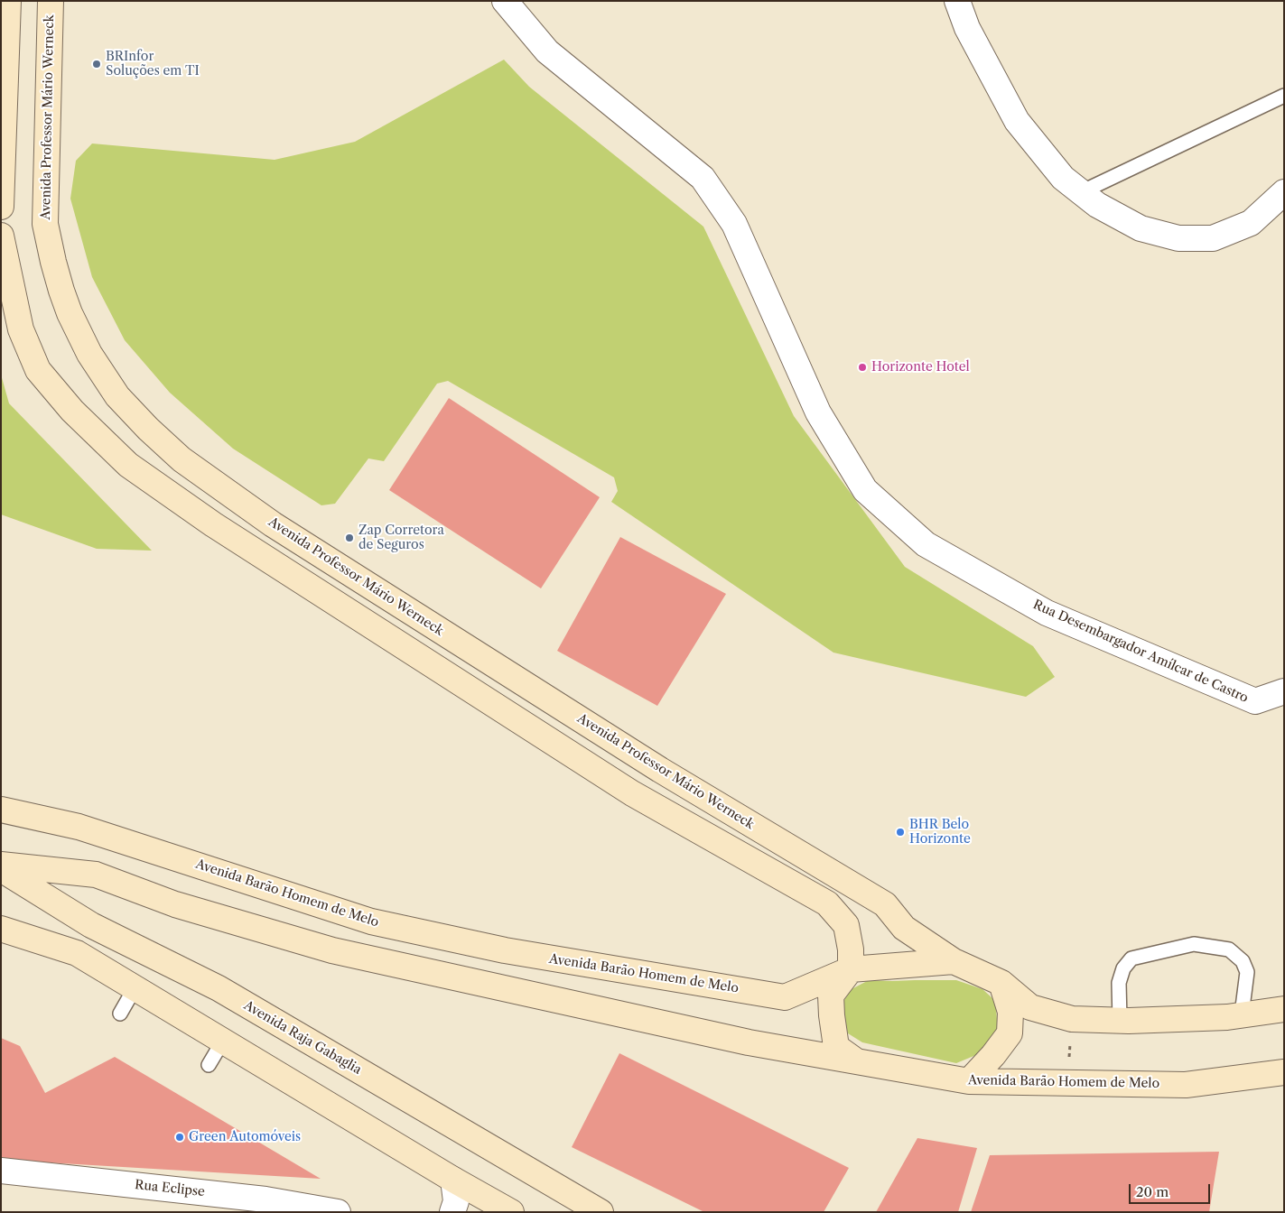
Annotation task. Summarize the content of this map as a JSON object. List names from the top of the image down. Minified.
{"streets":{"main road":["Avenida Professor Mário Werneck","Avenida Barão Homem de Melo","Avenida Raja Gabaglia"],"street":["Rua Desembargador Amílcar de Castro","Rua Eclipse"]},"crossings":[["Avenida Professor Mário Werneck","Avenida Barão Homem de Melo"]],"places":["BRInfor Soluções em TI","Horizonte Hotel","Zap Corretora de Seguros","BHR Belo Horizonte","Green Automóveis"],"scale_bar":"20 m"}
